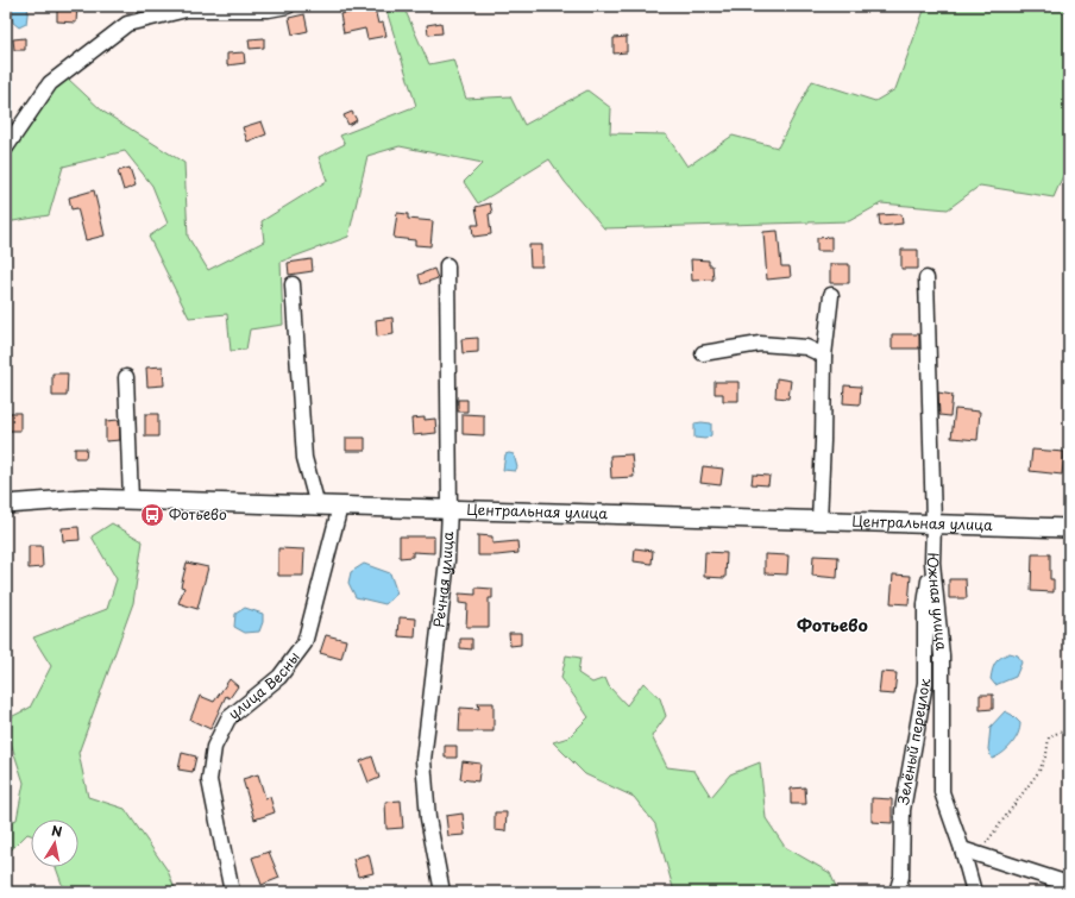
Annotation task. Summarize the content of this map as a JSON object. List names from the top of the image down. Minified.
{"streets":{"main road":["Центральная улица"],"street":["Речная улица","Южная улица","улица Весны","Зелёный переулок"]},"crossings":[["Центральная улица","Речная улица"],["Центральная улица","Южная улица"],["Центральная улица","улица Весны"],["Южная улица","Зелёный переулок"]],"districts":["Фотьево"],"places":{"bus stop":["Фотьево"]},"north":"top"}
